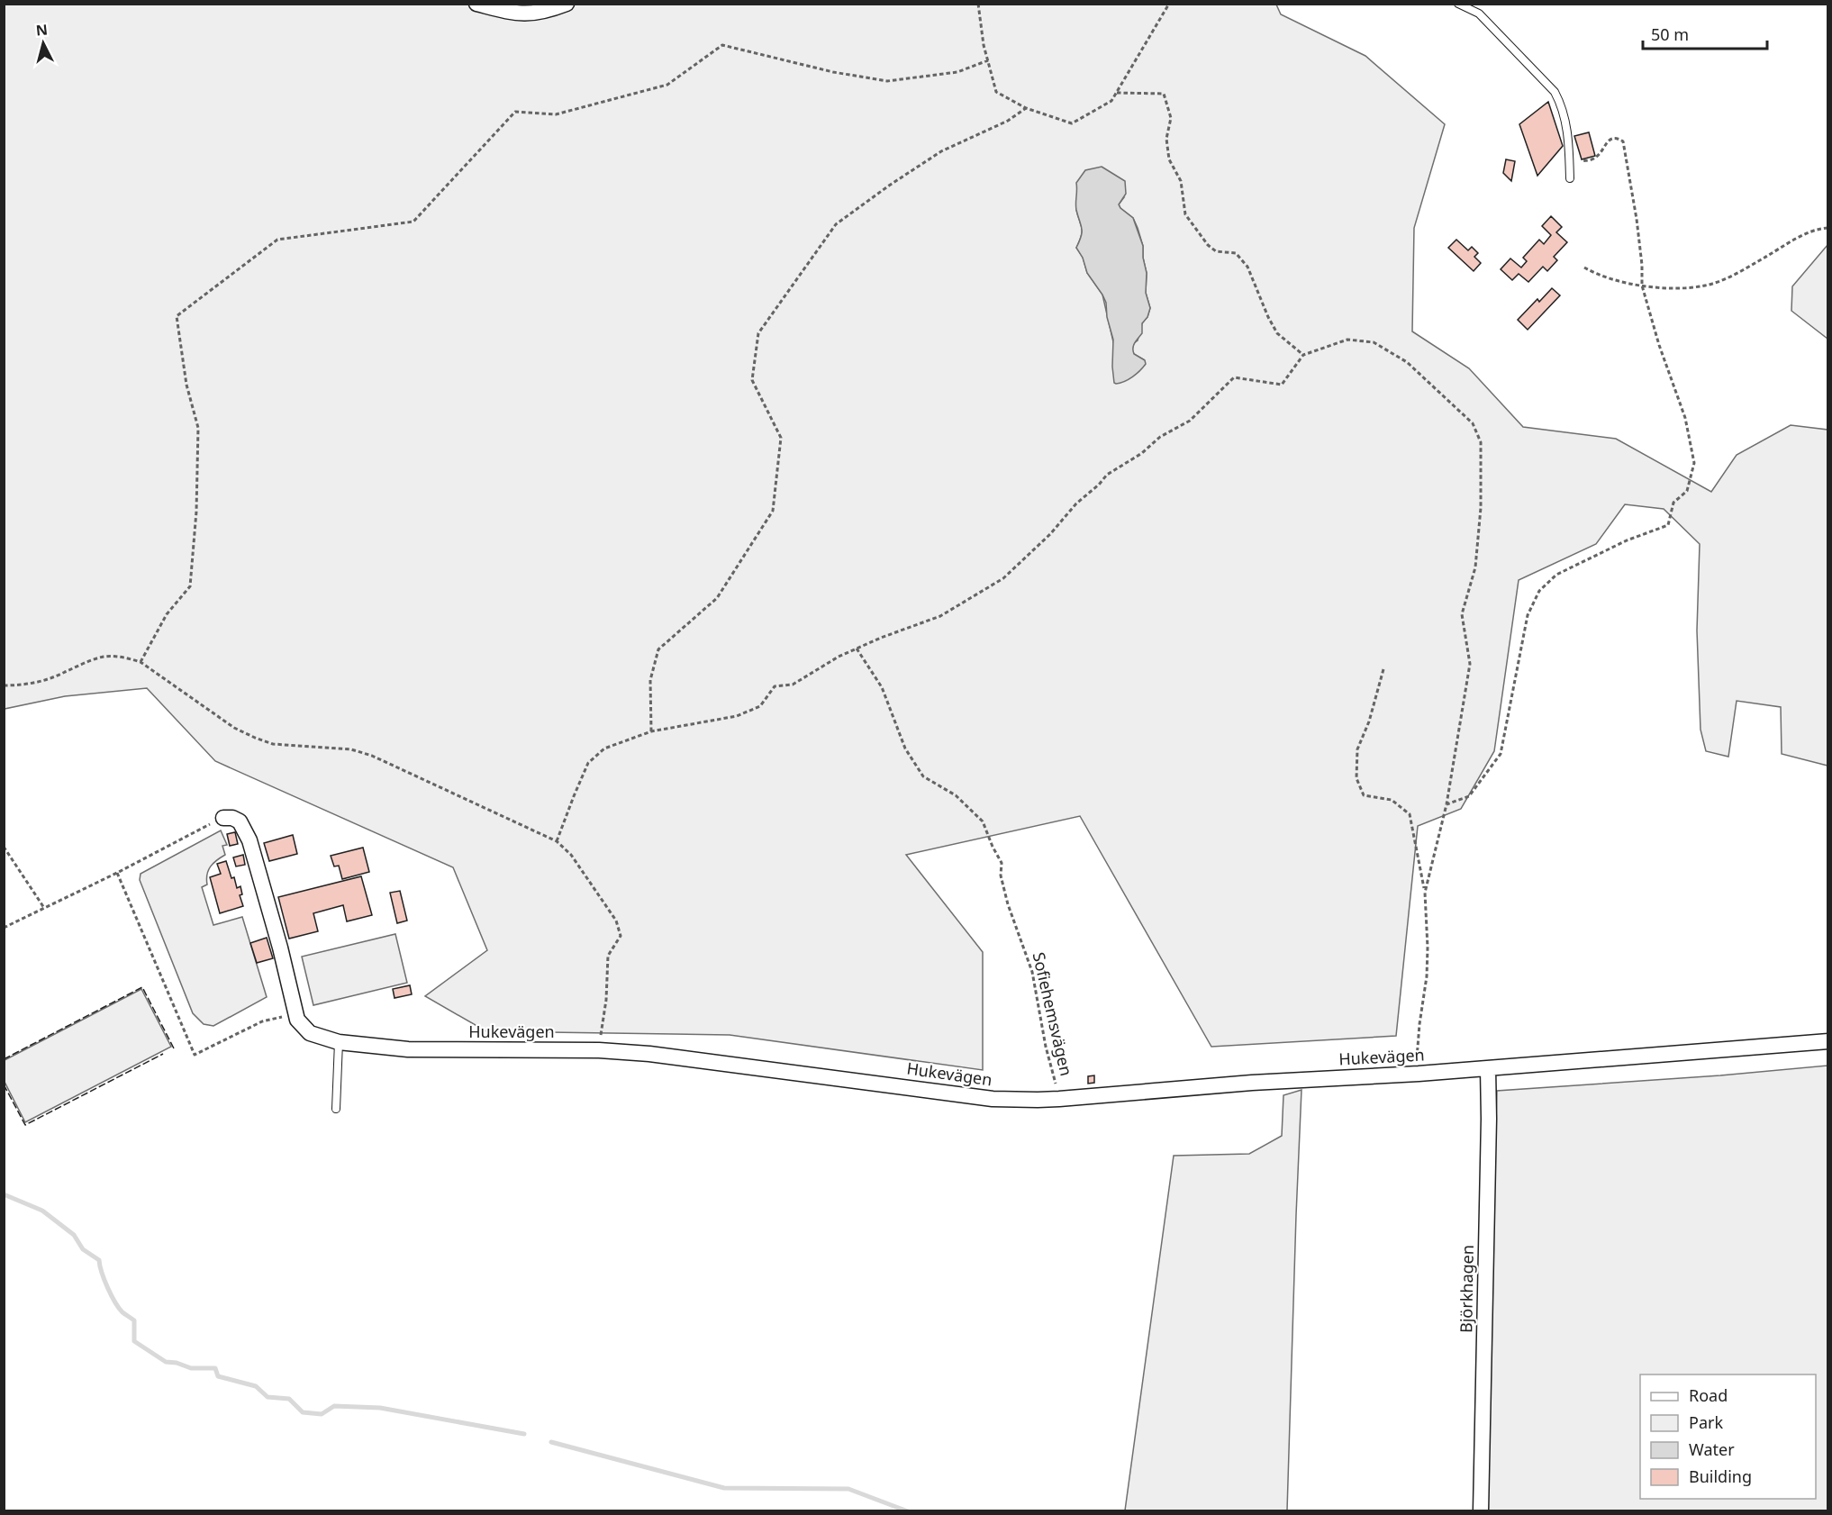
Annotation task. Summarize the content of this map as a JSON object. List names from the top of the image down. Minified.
{"streets":{"street":["Hukevägen","Björkhagen"],"path":["Sofiehemsvägen"]},"crossings":[["Sofiehemsvägen","Hukevägen"],["Hukevägen","Björkhagen"]],"legend":["Road","Park","Water","Building"],"scale_bar":"50 m","north":"top"}
